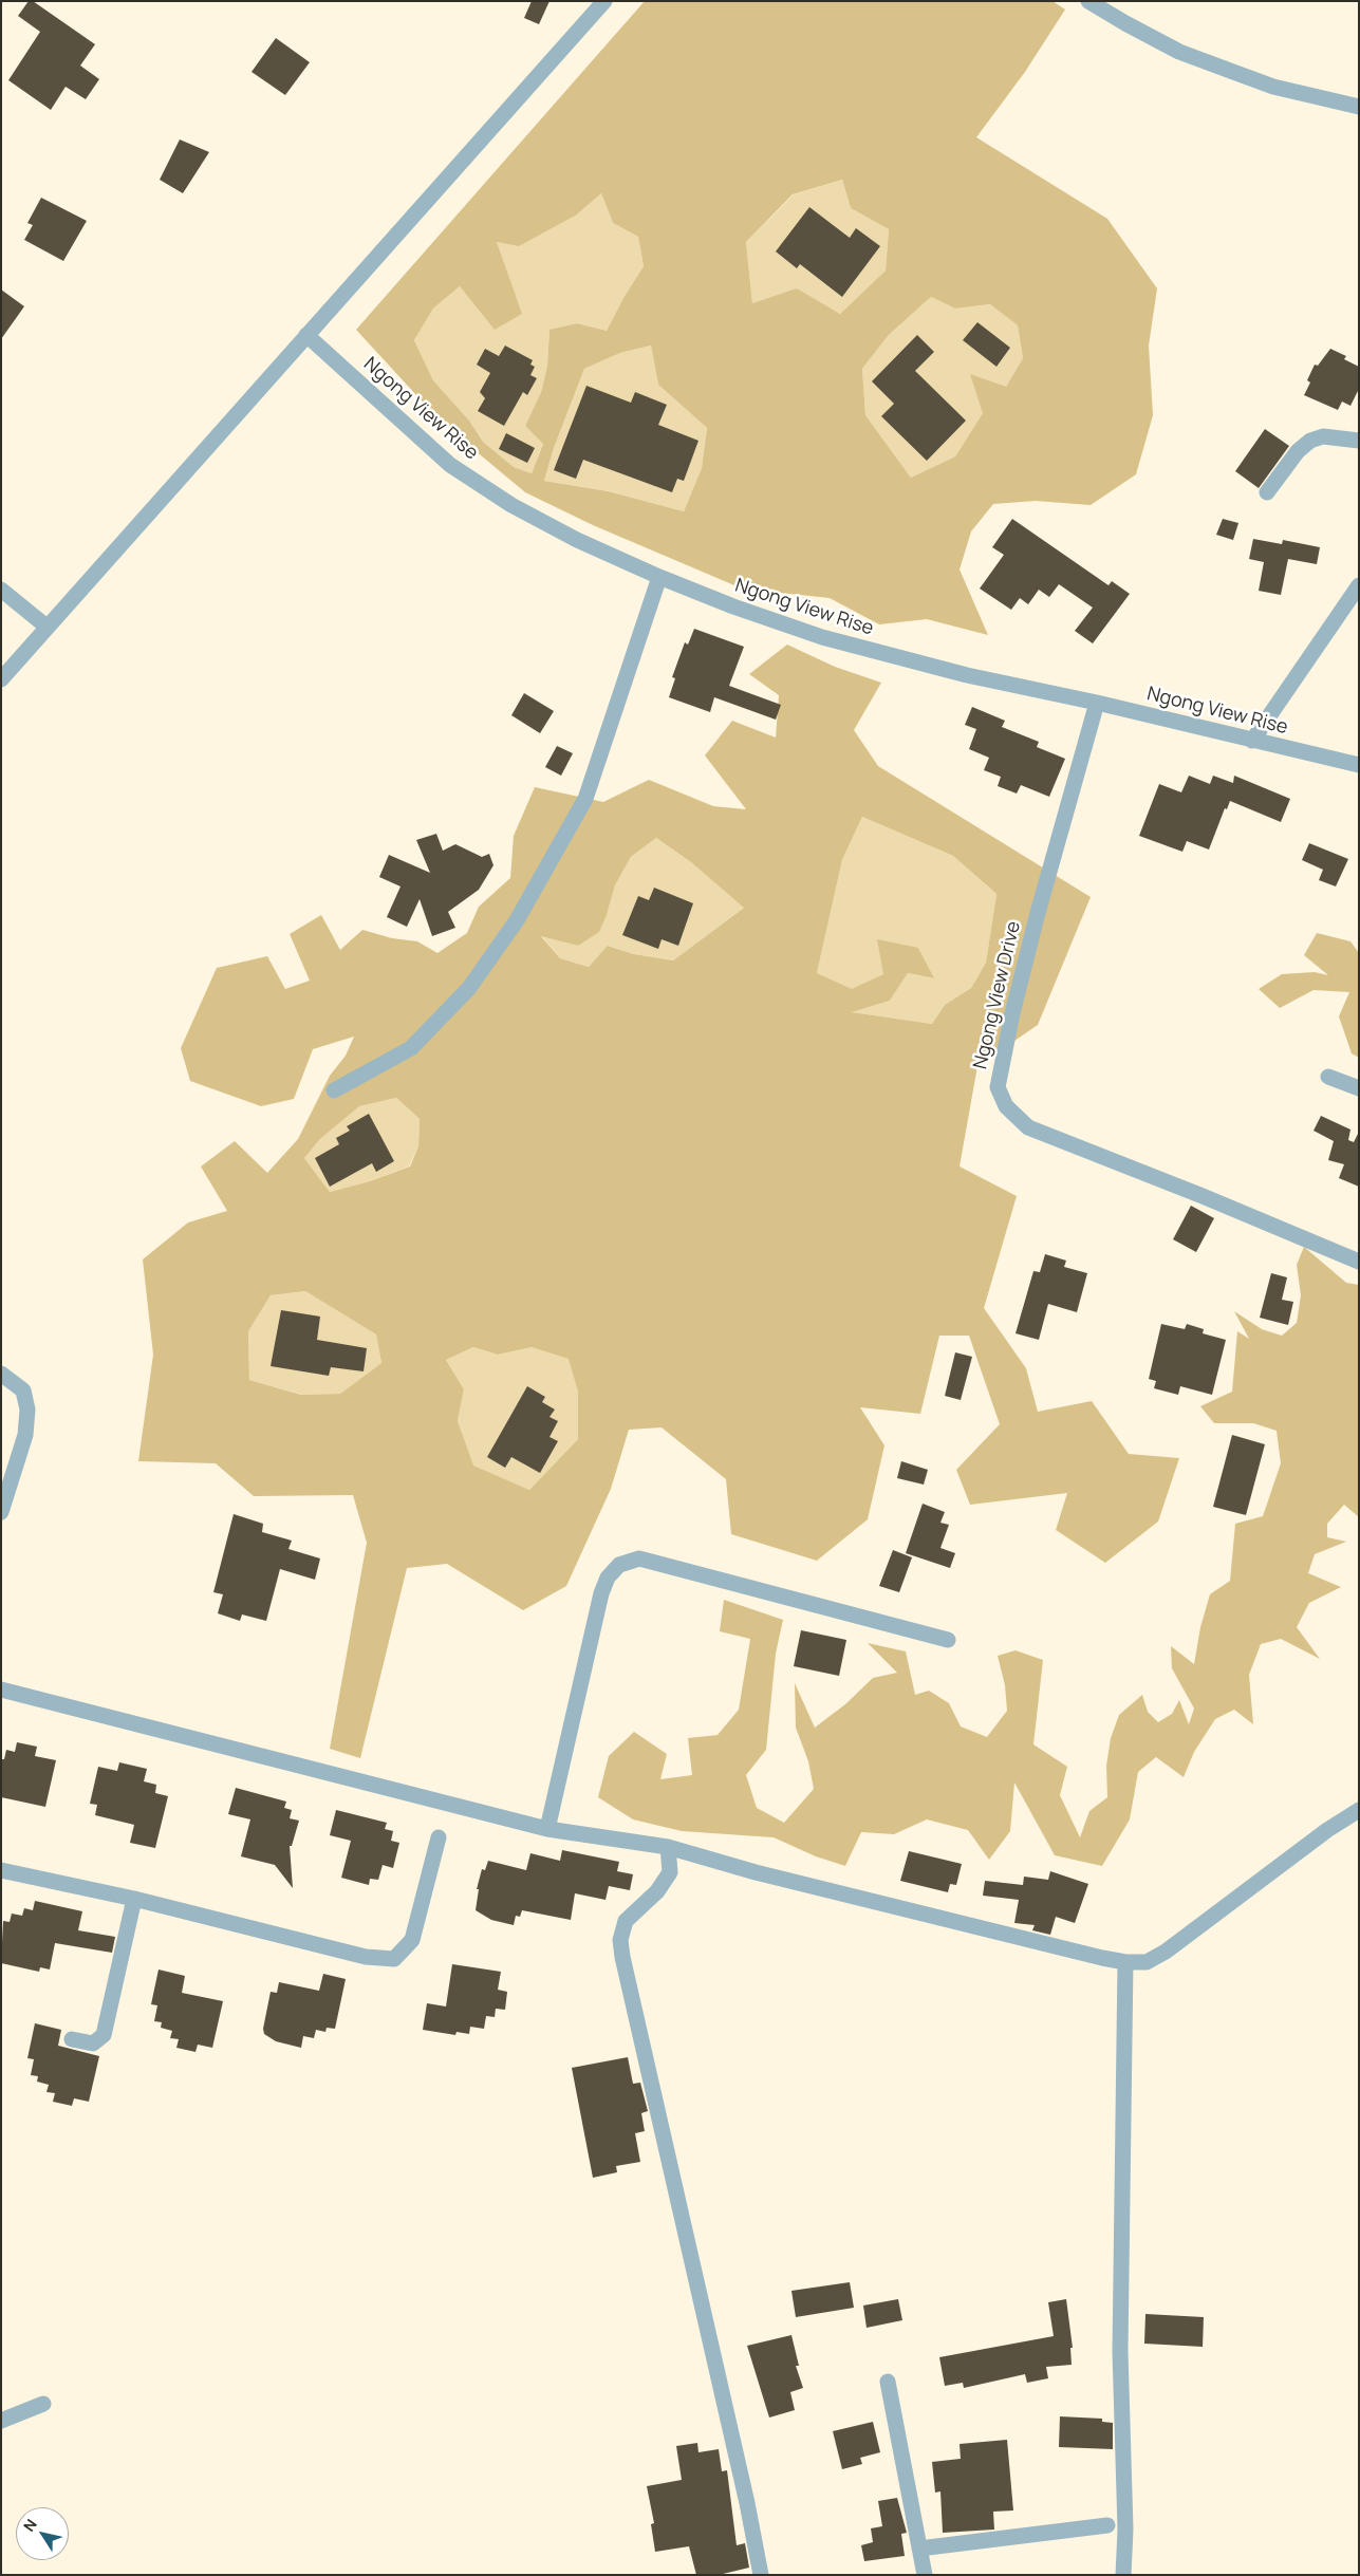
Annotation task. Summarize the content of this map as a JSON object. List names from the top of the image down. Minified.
{"streets":{"street":["Ngong View Rise","Ngong View Drive"]},"crossings":[["Ngong View Rise","Ngong View Drive"]],"north":"top left"}
